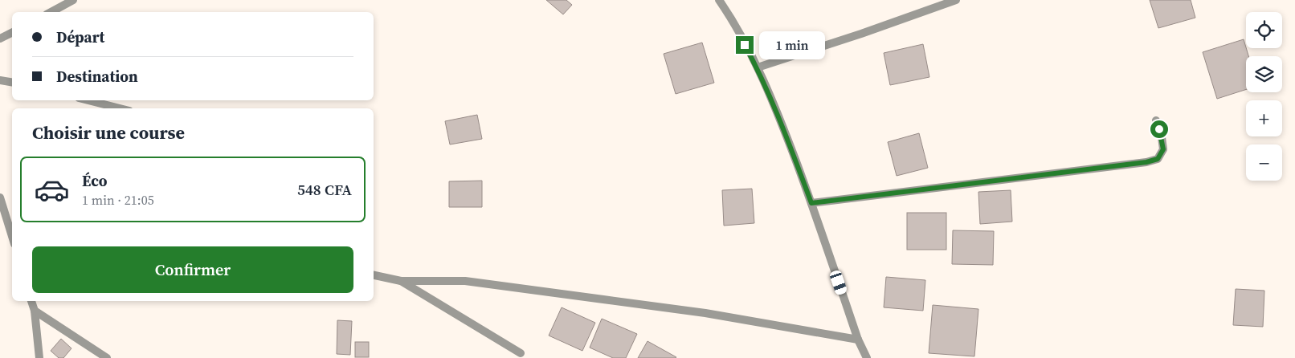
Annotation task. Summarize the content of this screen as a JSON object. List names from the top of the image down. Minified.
{"page":{"map_buttons":["+","−"],"banner":["Départ","Destination"],"bubble":"1 min","heading":"Choisir une course","list":[{"name":"Éco","note":"1 min · 21:05","value":"548 CFA"}],"buttons":"Confirmer"}}
